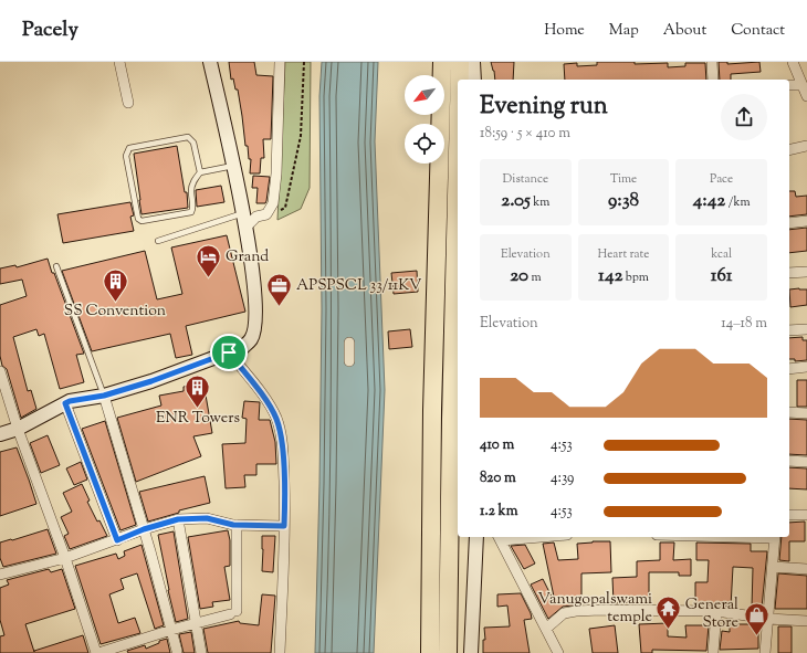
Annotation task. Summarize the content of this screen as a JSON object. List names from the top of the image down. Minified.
{"places":{"hotel":["Grand"],"building":["SS Convention","ENR Towers"],"office":["APSPSCL 33/11KV"],"temple":["Vanugopalswami temple"],"shop":["General Store"]},"north":"bottom left","page":{"header":"Pacely","nav":["Home","Map","About","Contact"],"heading":["Evening run","18:59 · 5 × 410 m"],"stats":[["Distance","2.05 km"],["Time","9:38"],["Pace","4:42 /km"],["Elevation","20 m"],["Heart rate","142 bpm"],["kcal","161"]],"chart":["Elevation","14–18 m"],"list":[{"name":"410 m","note":"4:53"},{"name":"820 m","note":"4:39"},{"name":"1.2 km","note":"4:53"}]}}
